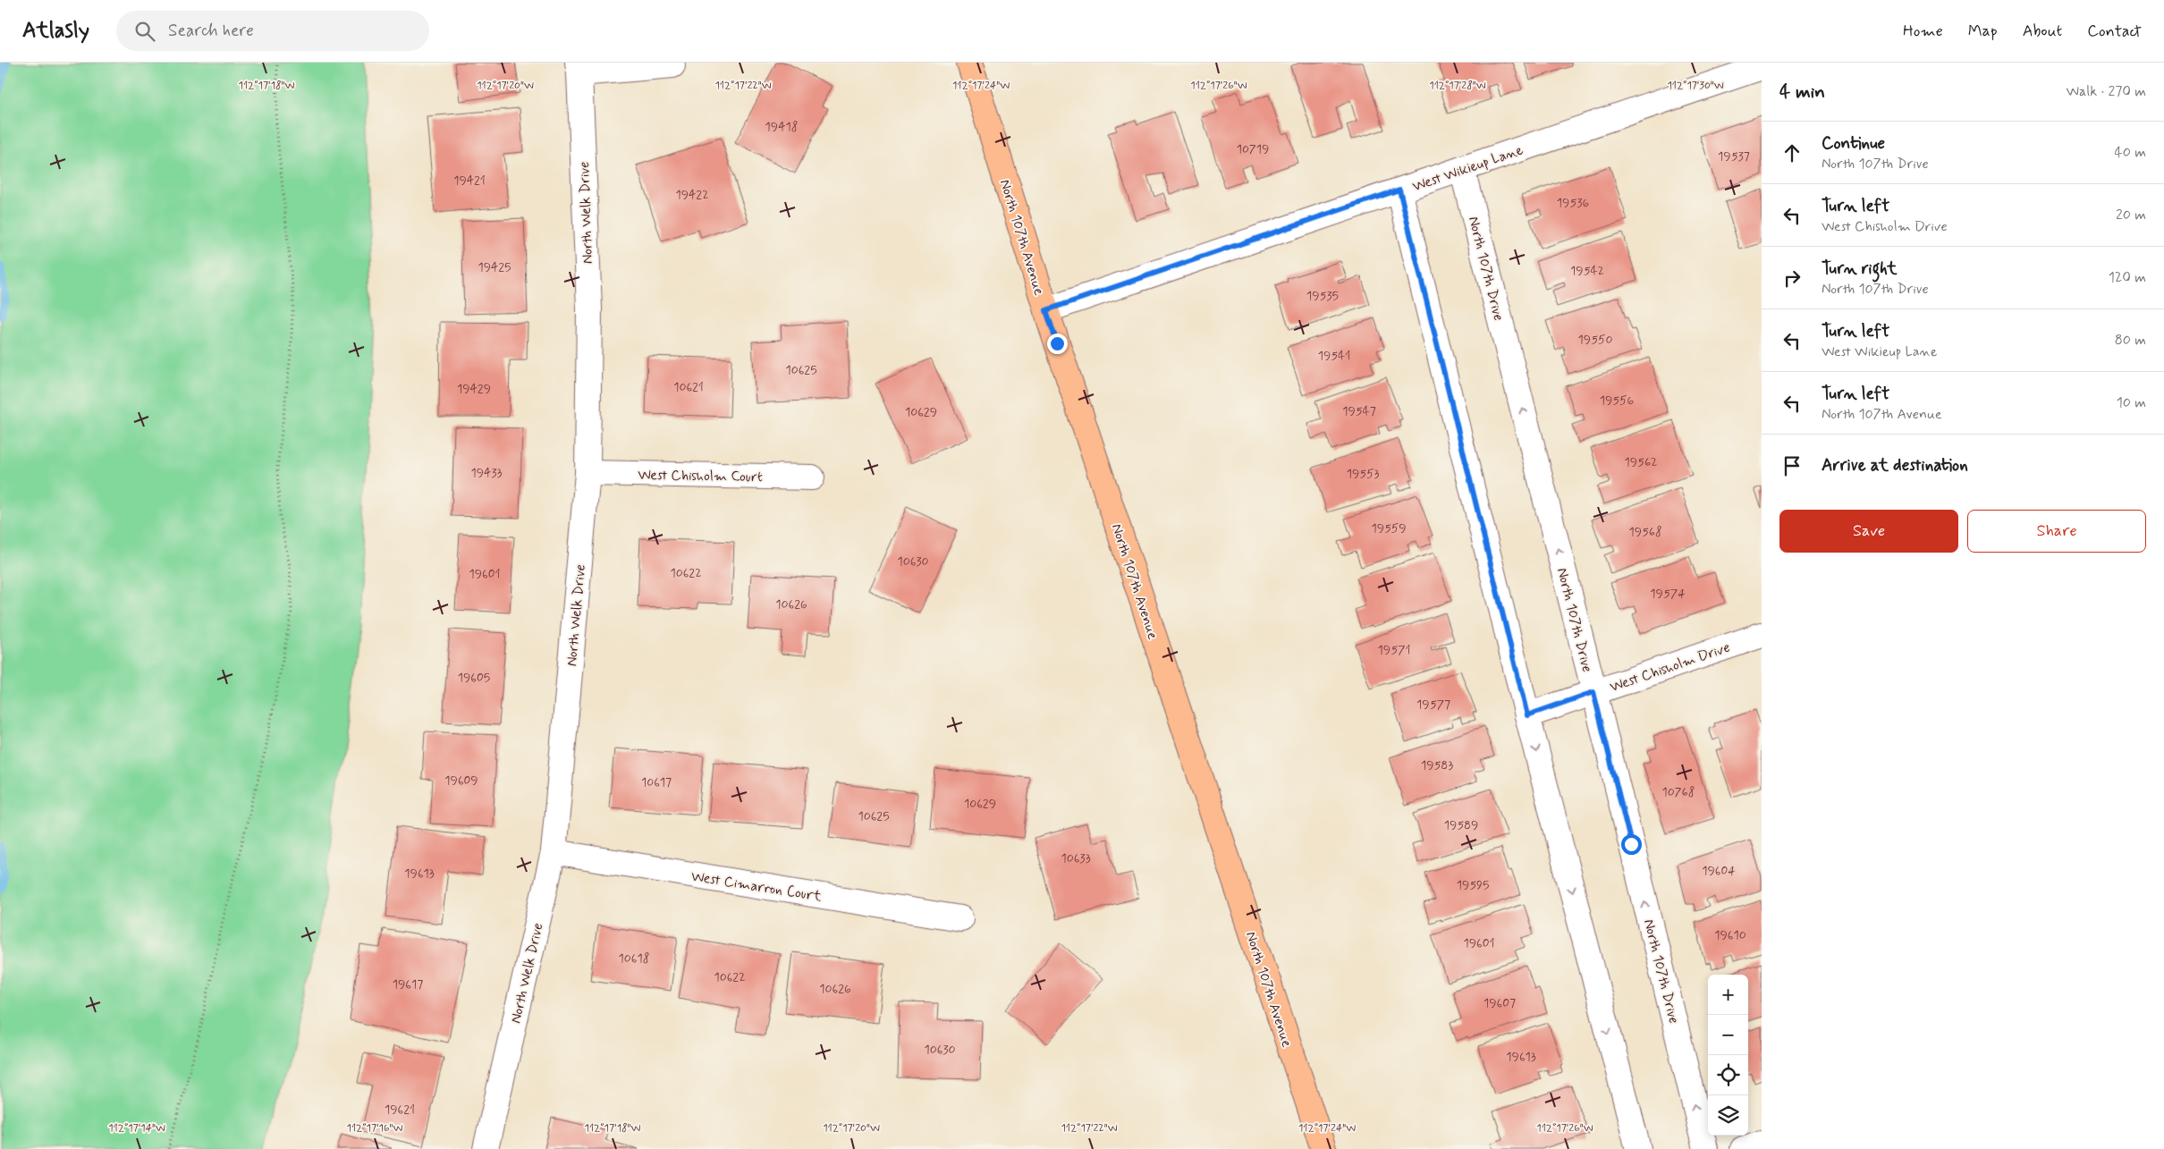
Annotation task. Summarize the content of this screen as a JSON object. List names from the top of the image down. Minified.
{"streets":{"main road":["North 107th Avenue"],"street":["West Wikieup Lane","North Welk Drive","North 107th Drive","West Chisholm Court","West Chisholm Drive","West Cimarron Court"]},"crossings":[["West Wikieup Lane","North 107th Avenue"],["West Wikieup Lane","North 107th Drive"],["North Welk Drive","West Chisholm Court"],["North Welk Drive","West Cimarron Court"],["North 107th Drive","West Chisholm Drive"]],"house_numbers":["19418","10719","19537","19421","19422","19536","19425","19542","19535","19550","19541","10625","10621","19429","19556","19547","10629","19562","19433","19553","19559","19568","10630","10622","19601","19574","10626","19571","19605","19577","19583","19609","10617","10768","10629","10625","19589","10633","19604","19613","19595","19610","19601","10618","10622","19617","10626","19607","10630","19613","19621"],"page":{"header":"Atlasly","search":"Search here","nav":["Home","Map","About","Contact"],"heading":["4 min","Walk · 270 m"],"list":[["Continue","North 107th Drive","40 m"],["Turn left","West Chisholm Drive","20 m"],["Turn right","North 107th Drive","120 m"],["Turn left","West Wikieup Lane","80 m"],["Turn left","North 107th Avenue","10 m"],"Arrive at destination"],"buttons":["Save","Share"],"map_buttons":["+","−"]},"coordinates":["112°17'18\"W","112°17'20\"W","112°17'22\"W","112°17'24\"W","112°17'26\"W","112°17'28\"W","112°17'30\"W","112°17'14\"W","112°17'16\"W"]}
